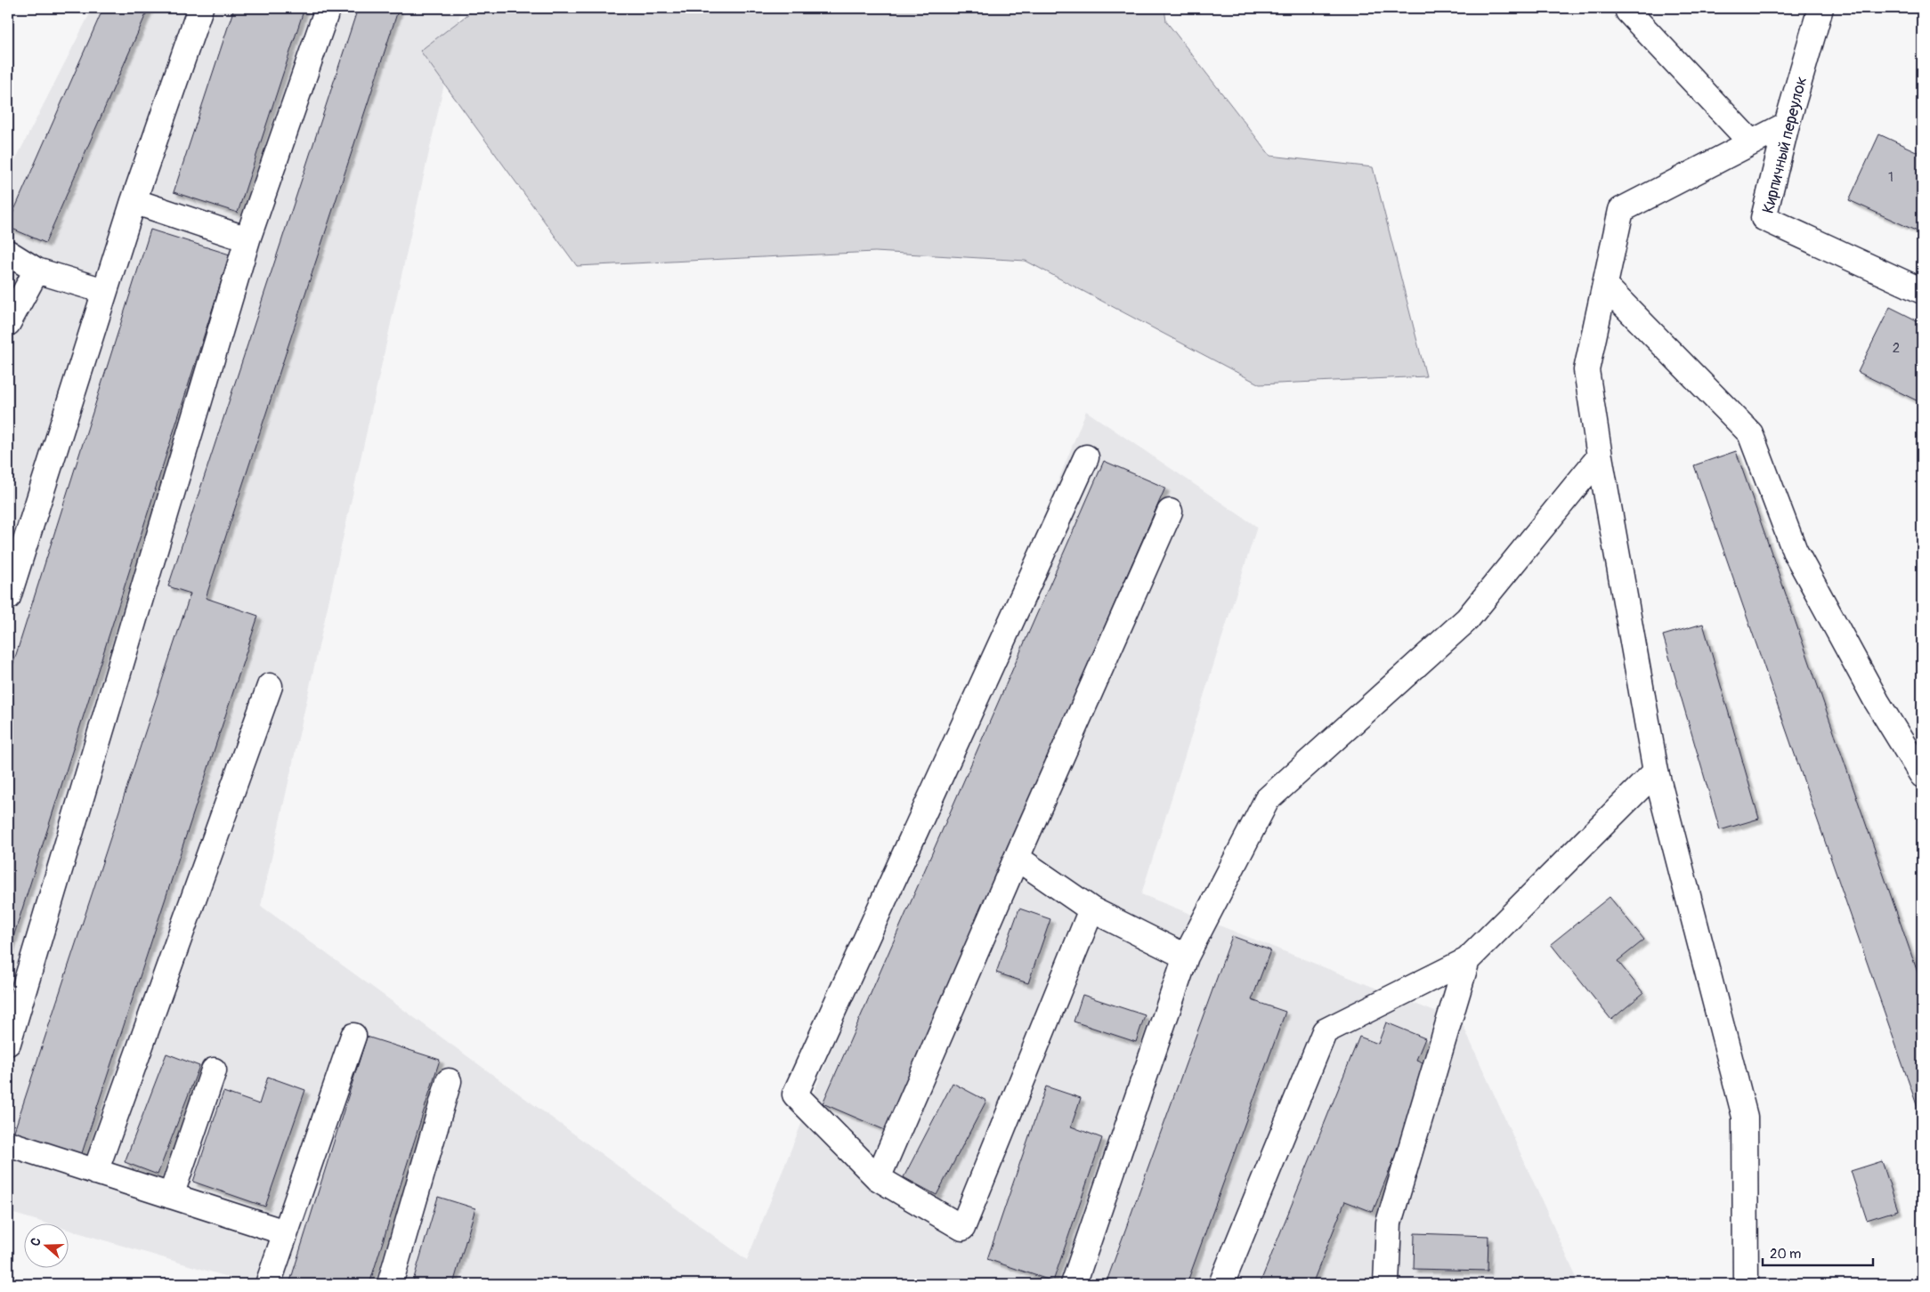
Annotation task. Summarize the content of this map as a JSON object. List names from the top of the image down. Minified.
{"streets":{"street":["Кирпичный переулок"]},"house_numbers":["1","2"],"scale_bar":"20 m","north":"left"}
